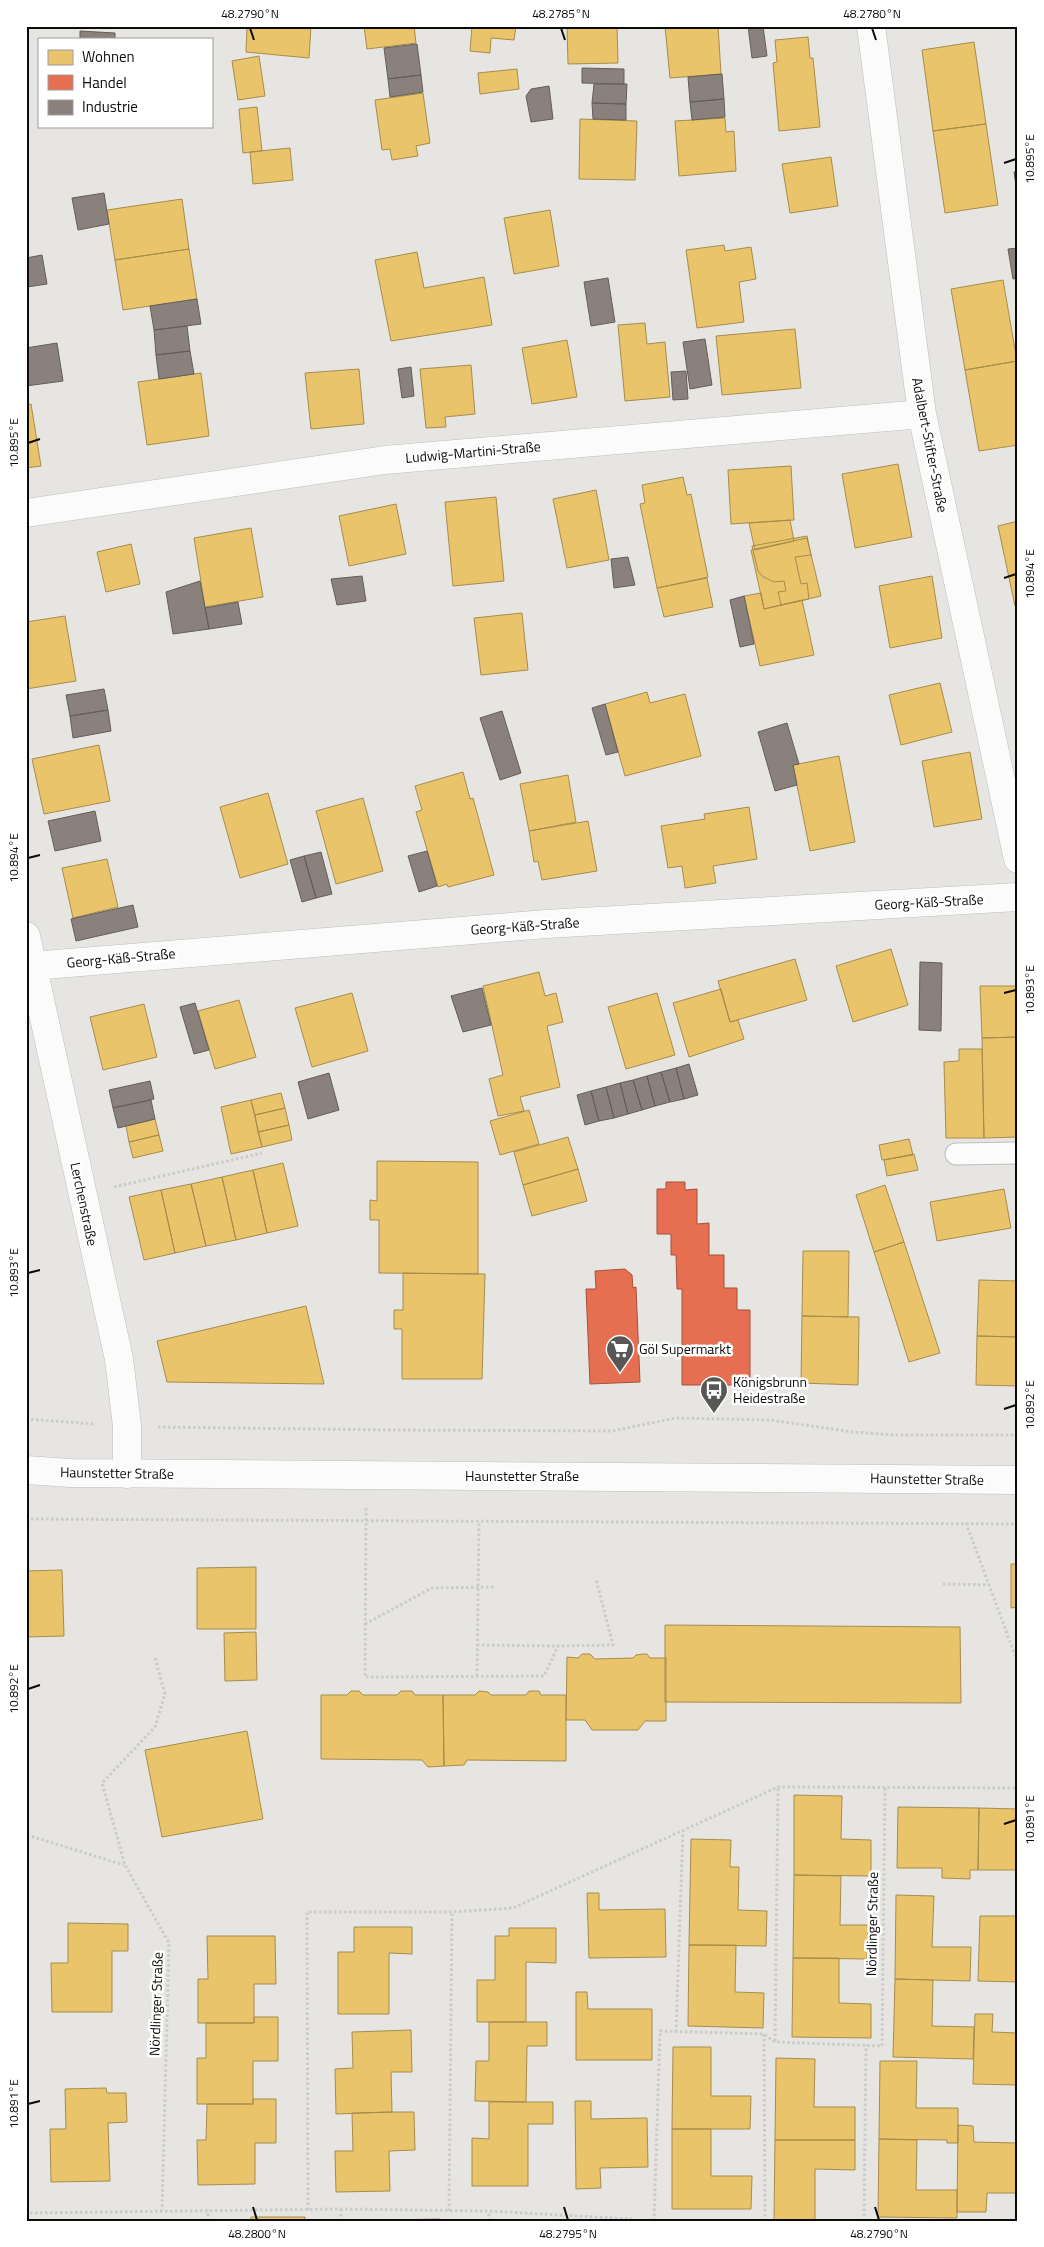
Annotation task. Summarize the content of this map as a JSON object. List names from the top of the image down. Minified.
{"streets":{"street":["Adalbert-Stifter-Straße","Ludwig-Martini-Straße","Georg-Käß-Straße","Lerchenstraße","Haunstetter Straße"],"path":["Nördlinger Straße"]},"crossings":[["Adalbert-Stifter-Straße","Ludwig-Martini-Straße"],["Georg-Käß-Straße","Lerchenstraße"],["Lerchenstraße","Haunstetter Straße"]],"places":{"supermarket":["Göl Supermarkt"],"bus stop":["Königsbrunn Heidestraße"]},"legend":["Wohnen","Handel","Industrie"],"coordinates":["48.2790°N","48.2785°N","48.2780°N","10.895°E","10.894°E","10.893°E","10.892°E","10.891°E","48.2800°N","48.2795°N"]}
